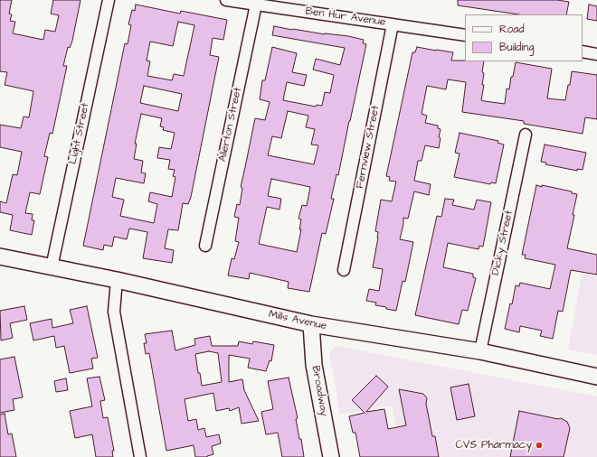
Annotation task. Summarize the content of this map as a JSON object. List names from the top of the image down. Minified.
{"streets":{"main road":["Mills Avenue","Broadway"],"street":["Ben Hur Avenue","Allerton Street","Light Street","Fernview Street","Dicky Street"]},"crossings":[["Ben Hur Avenue","Allerton Street"],["Ben Hur Avenue","Fernview Street"],["Light Street","Mills Avenue"],["Dicky Street","Mills Avenue"],["Mills Avenue","Broadway"]],"places":["CVS Pharmacy"],"legend":["Road","Building"]}
